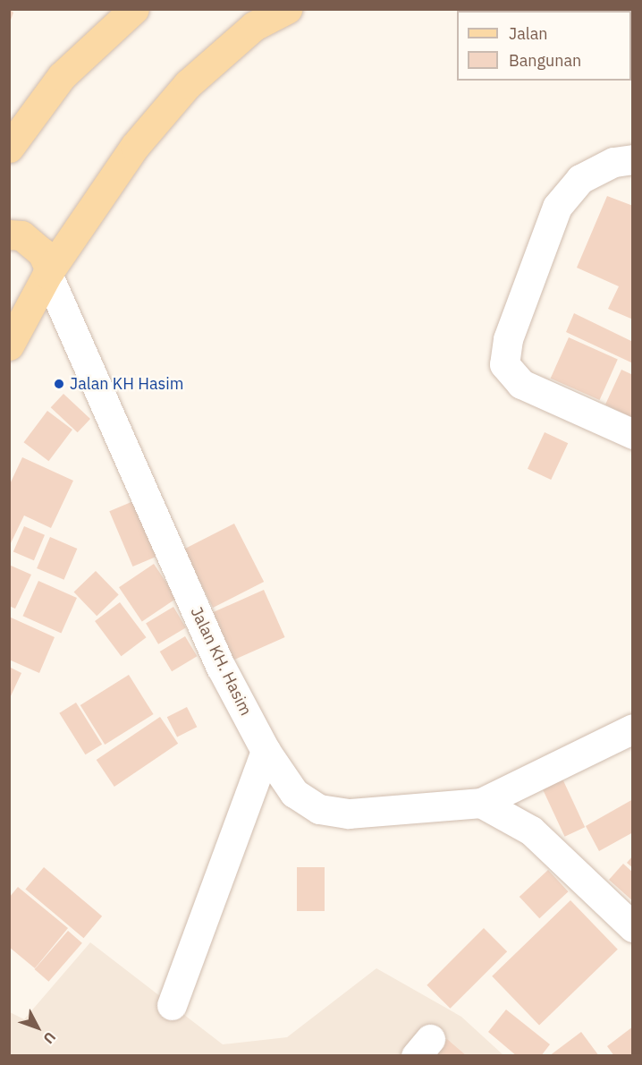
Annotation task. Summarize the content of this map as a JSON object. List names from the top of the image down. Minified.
{"streets":{"street":["Jalan KH. Hasim"]},"places":["Jalan KH Hasim"],"legend":["Jalan","Bangunan"],"north":"bottom right"}
